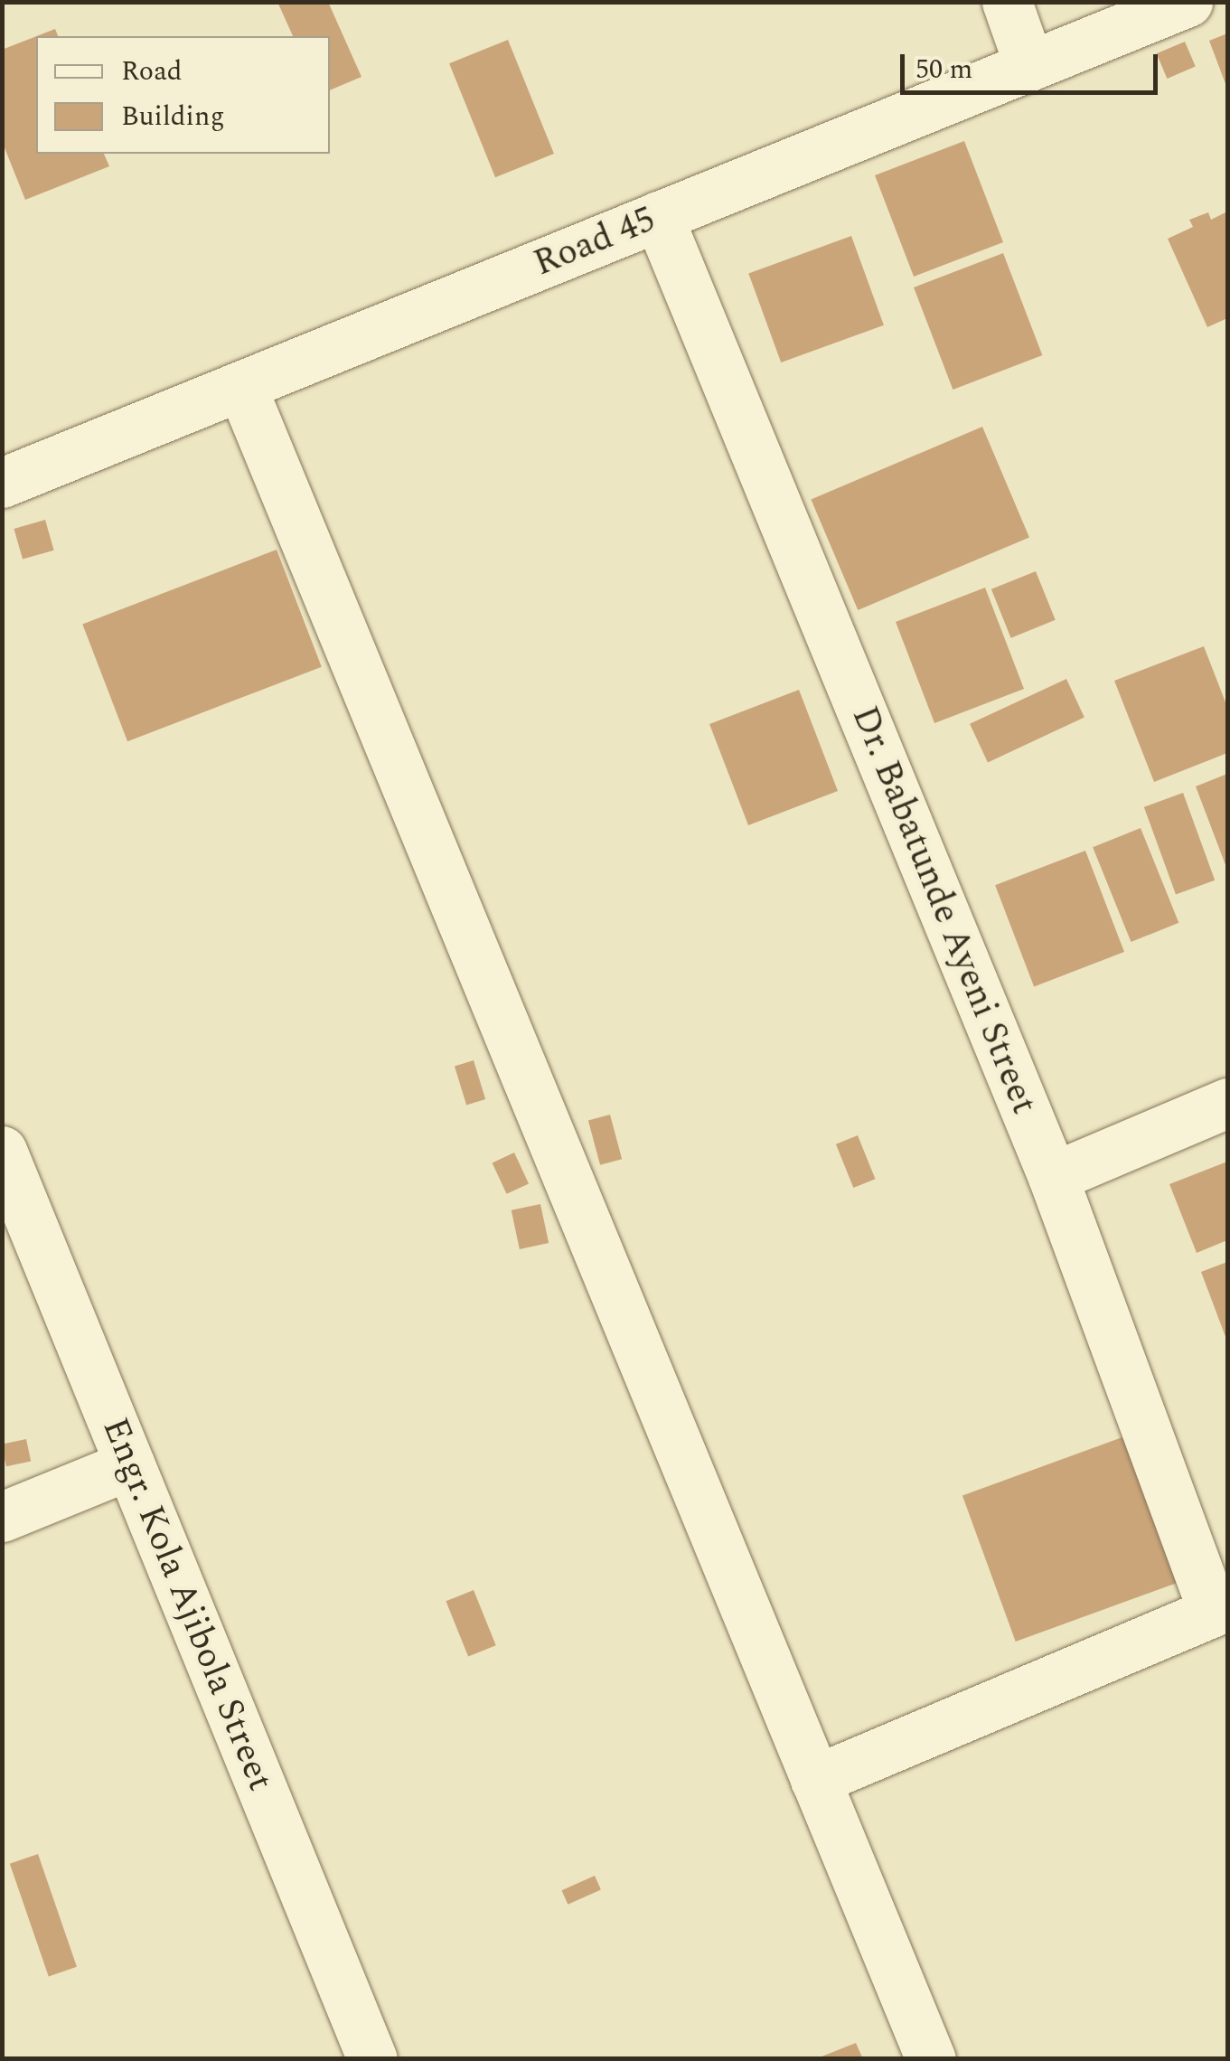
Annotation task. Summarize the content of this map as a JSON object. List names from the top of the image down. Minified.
{"streets":{"street":["Road 45","Dr. Babatunde Ayeni Street","Engr. Kola Ajibola Street"]},"crossings":[["Road 45","Dr. Babatunde Ayeni Street"]],"legend":["Road","Building"],"scale_bar":"50 m"}
